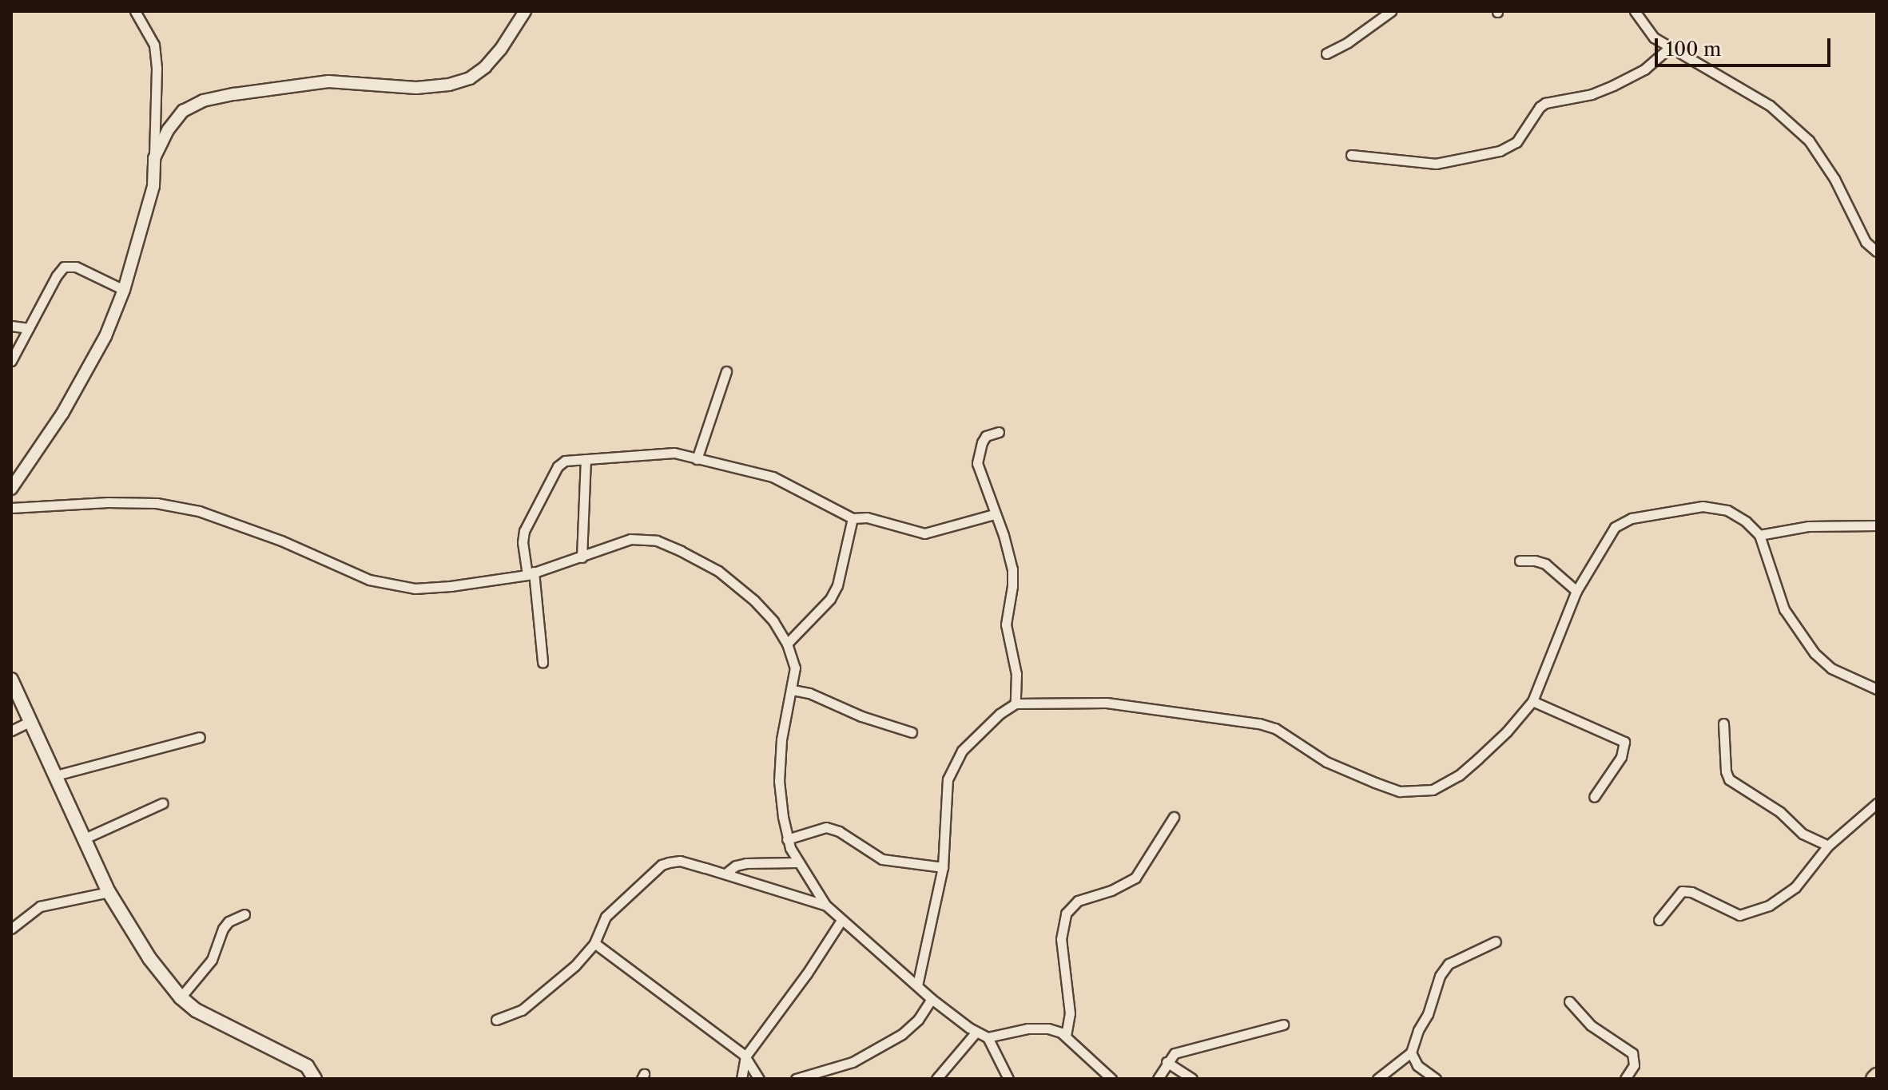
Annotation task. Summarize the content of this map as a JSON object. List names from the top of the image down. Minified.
{"scale_bar":"100 m"}
